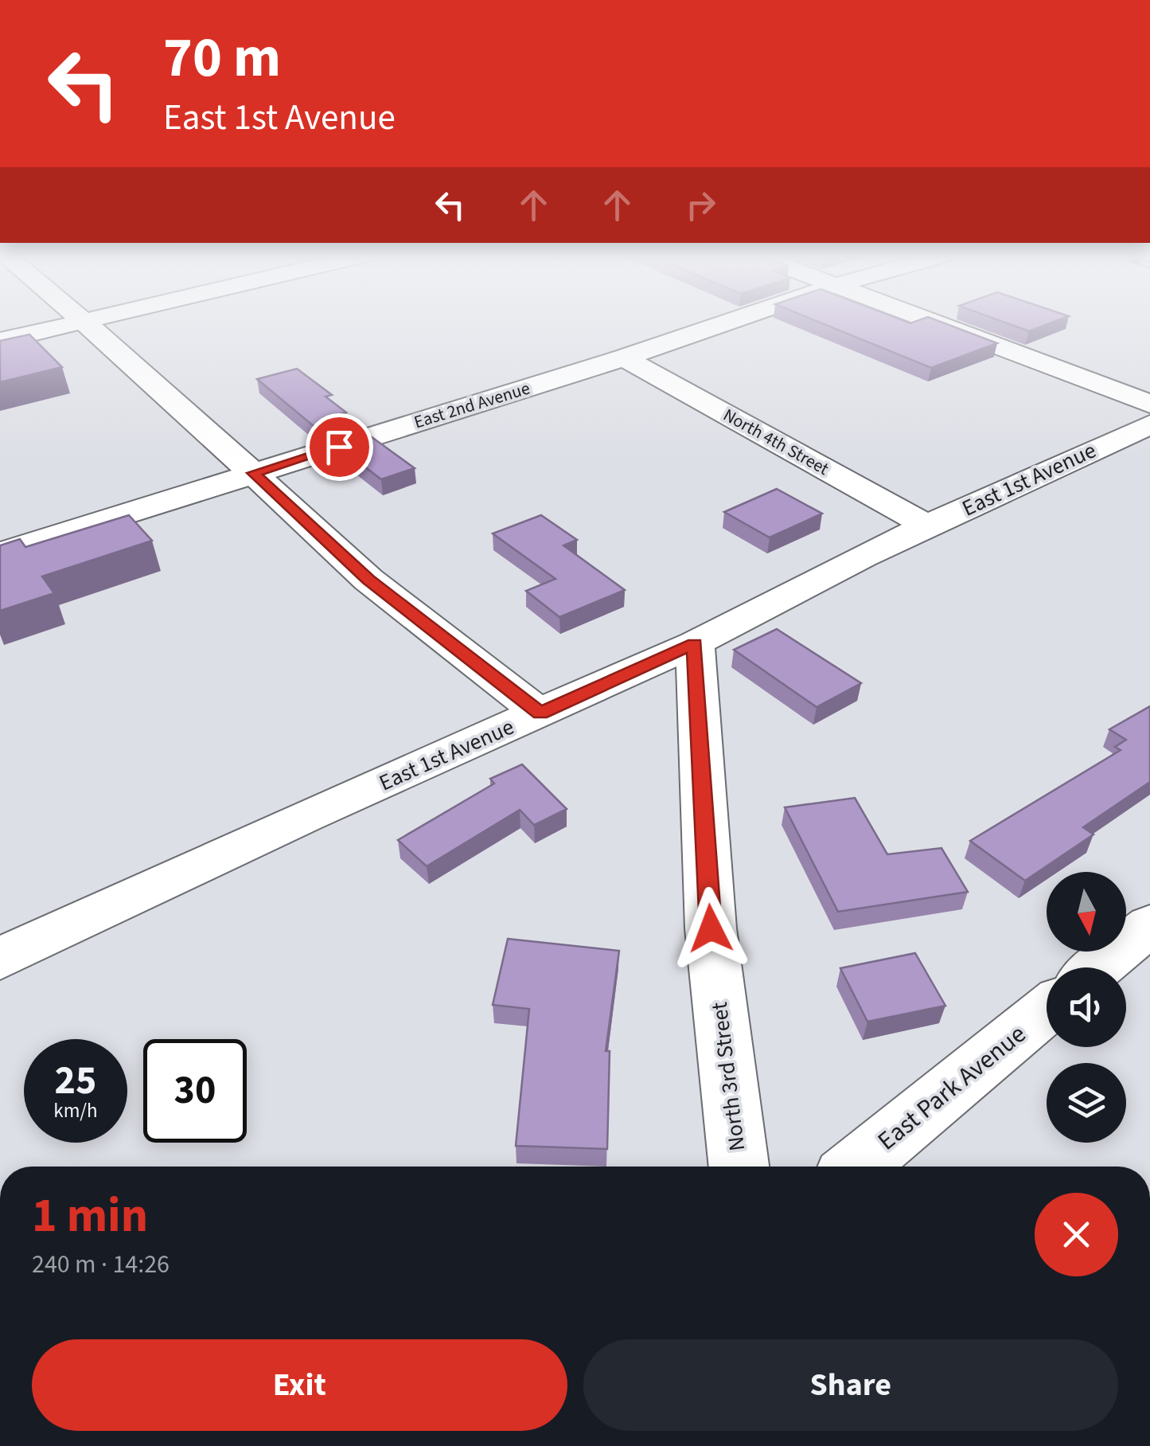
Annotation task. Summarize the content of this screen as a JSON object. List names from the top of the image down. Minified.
{"streets":{"street":["East 2nd Avenue","North 4th Street","East 1st Avenue","North 3rd Street","East Park Avenue"]},"crossings":[["East 2nd Avenue","North 4th Street"],["North 4th Street","East 1st Avenue"],["East 1st Avenue","North 3rd Street"]],"north":"bottom","page":{"turn":["70 m","East 1st Avenue"],"speed":"25 km/h","limit":"30","heading":["1 min","240 m · 14:26"],"buttons":["Exit","Share"]}}
